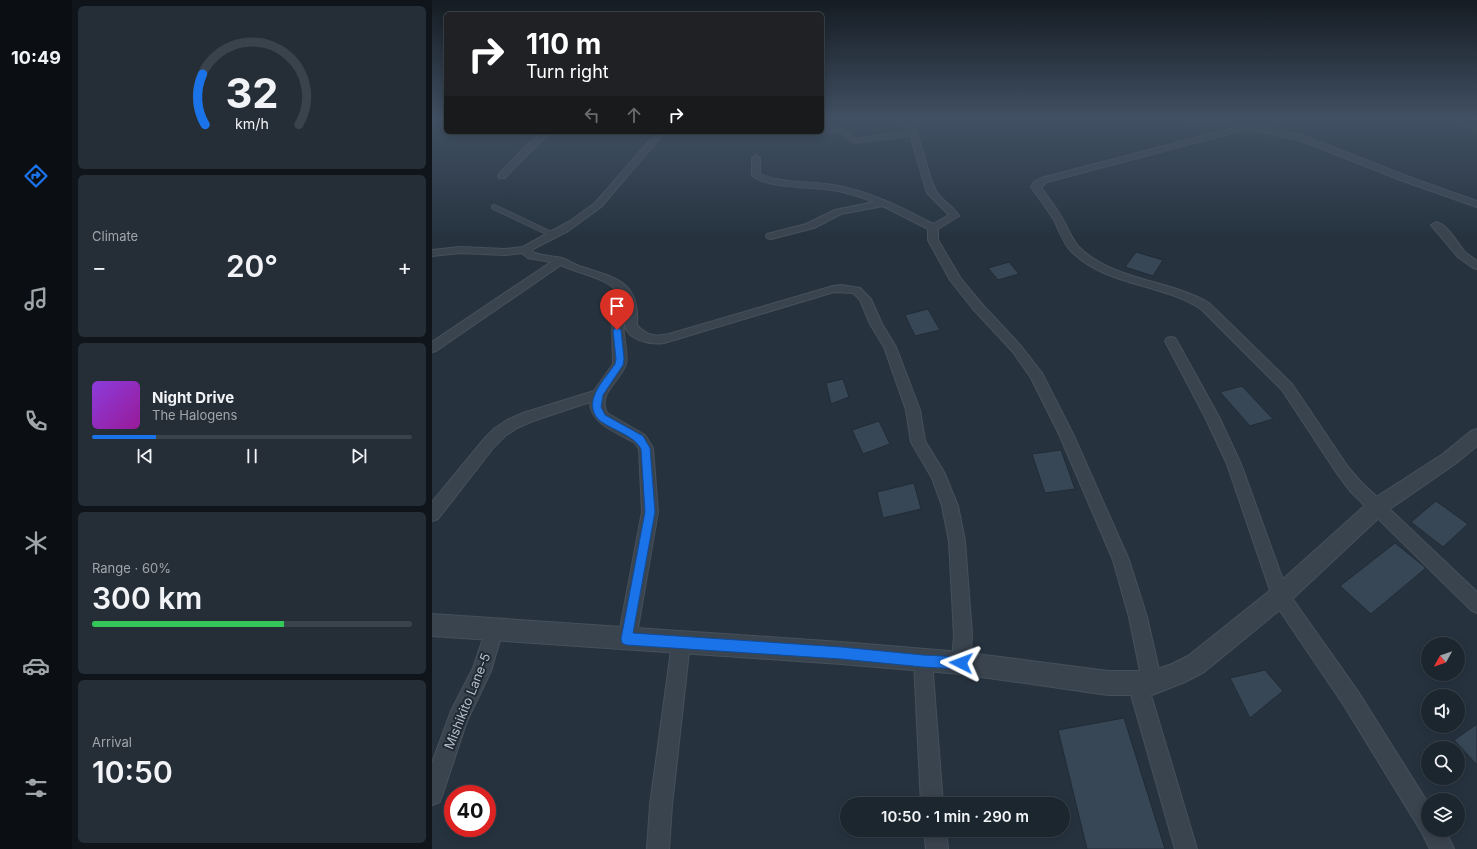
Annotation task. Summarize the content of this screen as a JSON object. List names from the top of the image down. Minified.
{"streets":{"street":["Mishikito Lane-5"]},"north":"bottom left","page":{"tabs":"10:49","turn":["110 m","Turn right"],"tile":["Climate",["Range · 60%","300 km"],["Arrival","10:50"]],"heat":["−","20°","+"],"song":["Night Drive","The Halogens"],"limit":"40","trip":"10:50 · 1 min · 290 m","gauge":["32","km/h"]}}
